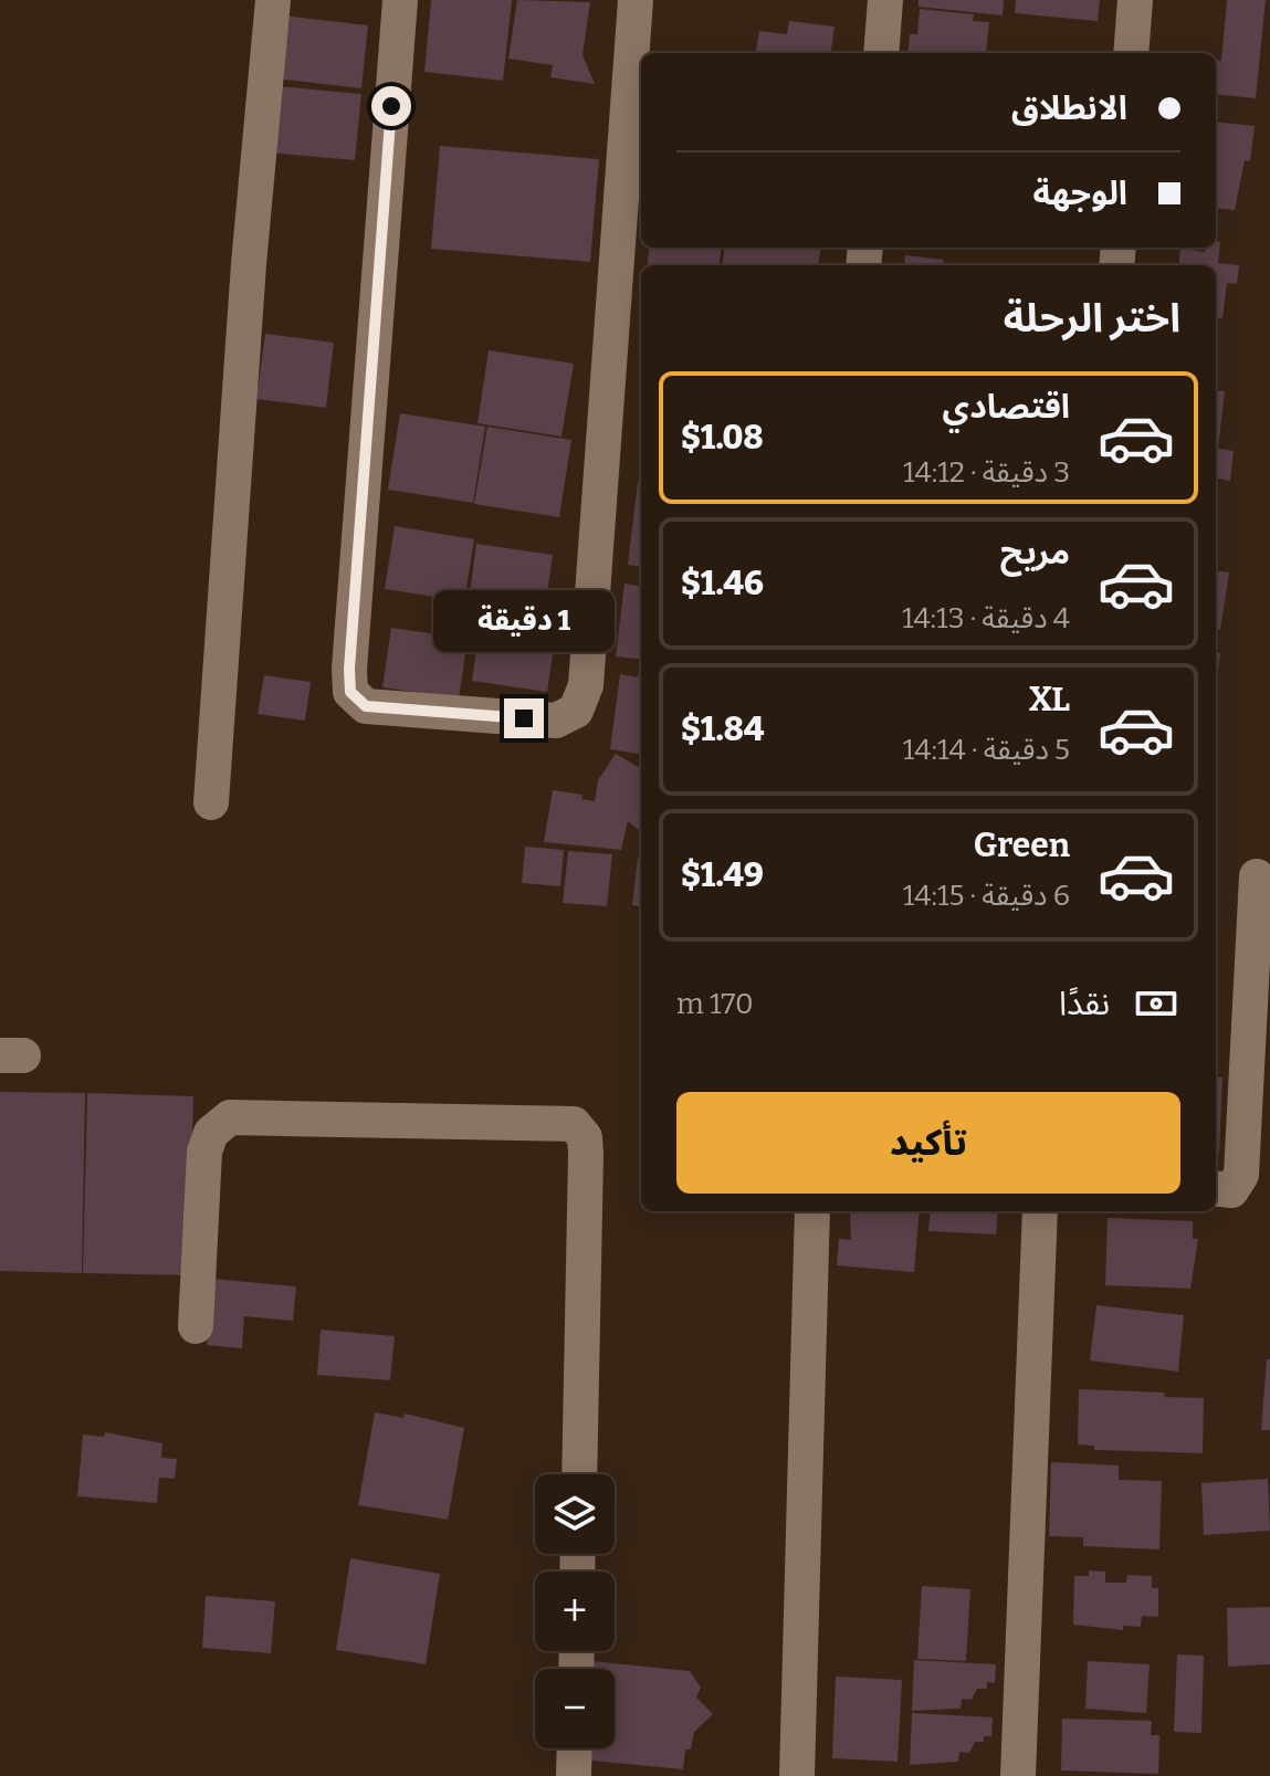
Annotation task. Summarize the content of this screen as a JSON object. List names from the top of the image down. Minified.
{"page":{"banner":["الانطلاق","الوجهة"],"heading":"اختر الرحلة","list":[{"name":"اقتصادي","note":"3 دقيقة · 14:12","value":"$1.08"},{"name":"مريح","note":"4 دقيقة · 14:13","value":"$1.46"},{"name":"XL","note":"5 دقيقة · 14:14","value":"$1.84"},{"name":"Green","note":"6 دقيقة · 14:15","value":"$1.49"}],"bubble":"1 دقيقة","pay":["نقدًا","170 m"],"buttons":"تأكيد","map_buttons":["+","−"]}}
